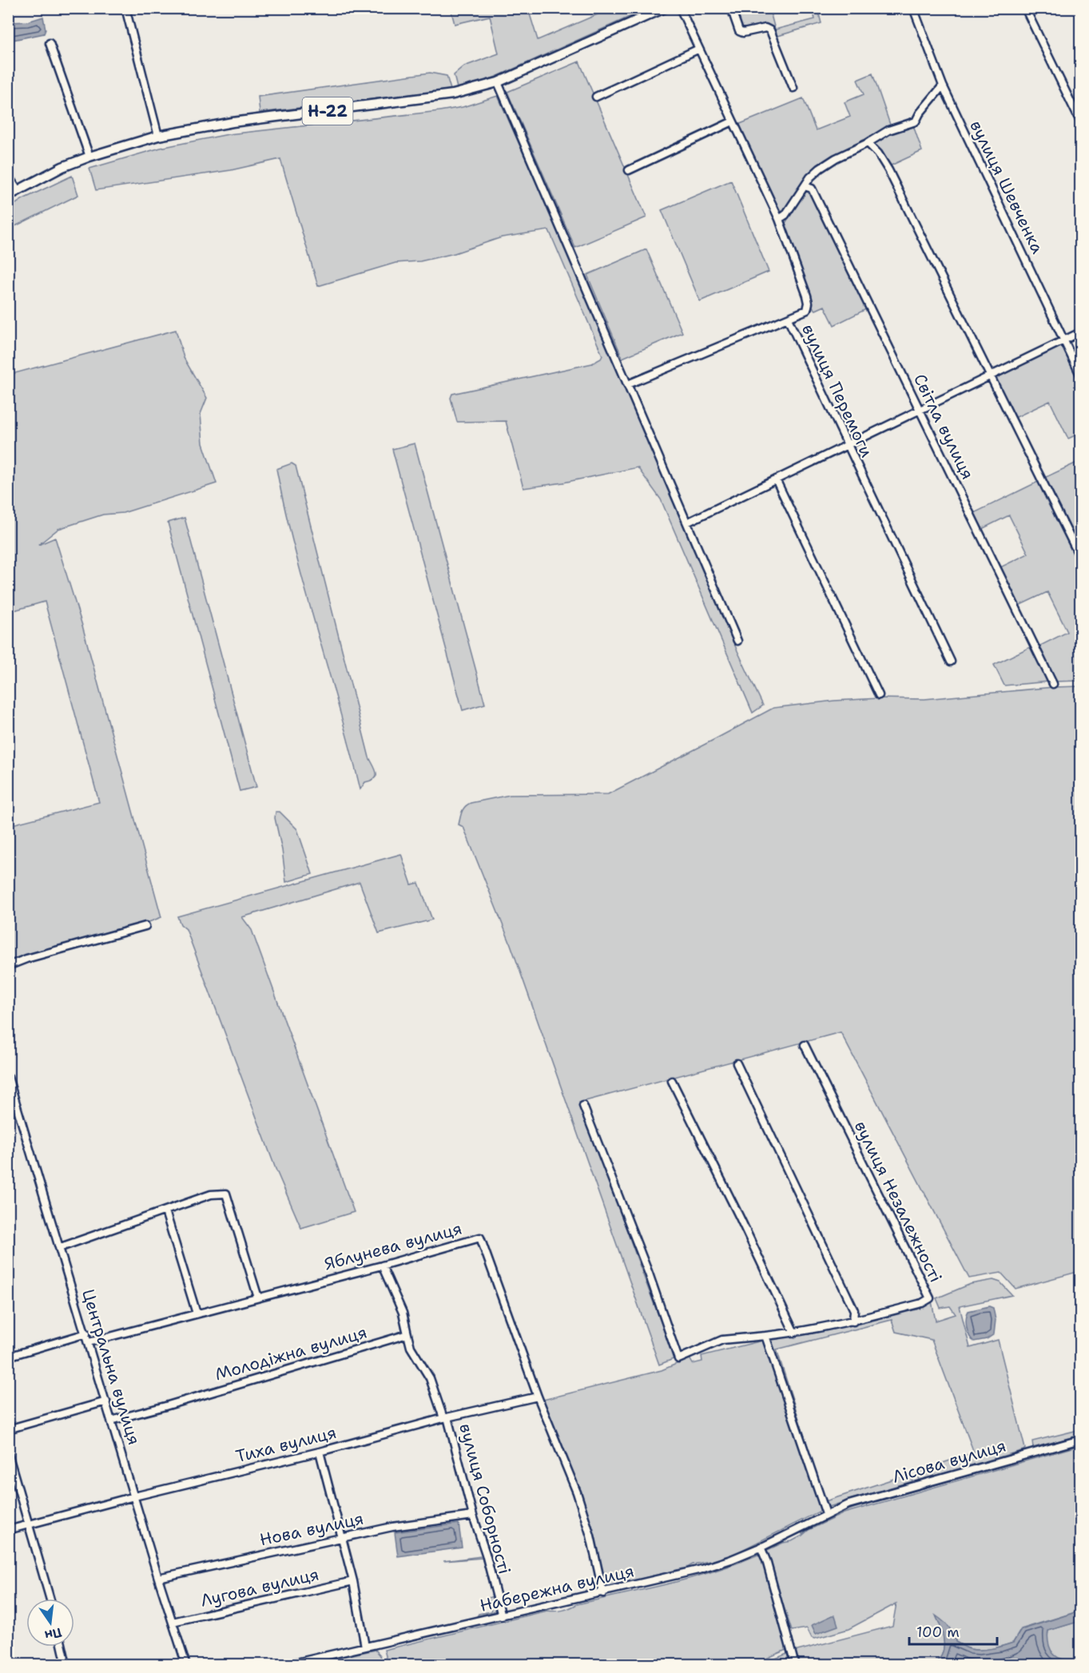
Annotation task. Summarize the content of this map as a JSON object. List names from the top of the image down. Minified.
{"streets":{"main road":["Н-22"],"street":["вулиця Шевченка","вулиця Перемоги","Світла вулиця","вулиця Незалежності","Яблунева вулиця","Молодіжна вулиця","Центральна вулиця","Тиха вулиця","Лісова вулиця","вулиця Соборності","Нова вулиця","Лугова вулиця","Набережна вулиця"]},"crossings":[["Яблунева вулиця","Центральна вулиця"],["Яблунева вулиця","Тиха вулиця"],["Яблунева вулиця","Набережна вулиця"],["Молодіжна вулиця","Центральна вулиця"],["Центральна вулиця","Тиха вулиця"],["Центральна вулиця","Нова вулиця"],["Центральна вулиця","Лугова вулиця"],["Тиха вулиця","вулиця Соборності"],["Лісова вулиця","Набережна вулиця"],["вулиця Соборності","Нова вулиця"],["вулиця Соборності","Набережна вулиця"]],"scale_bar":"100 m","north":"bottom"}
